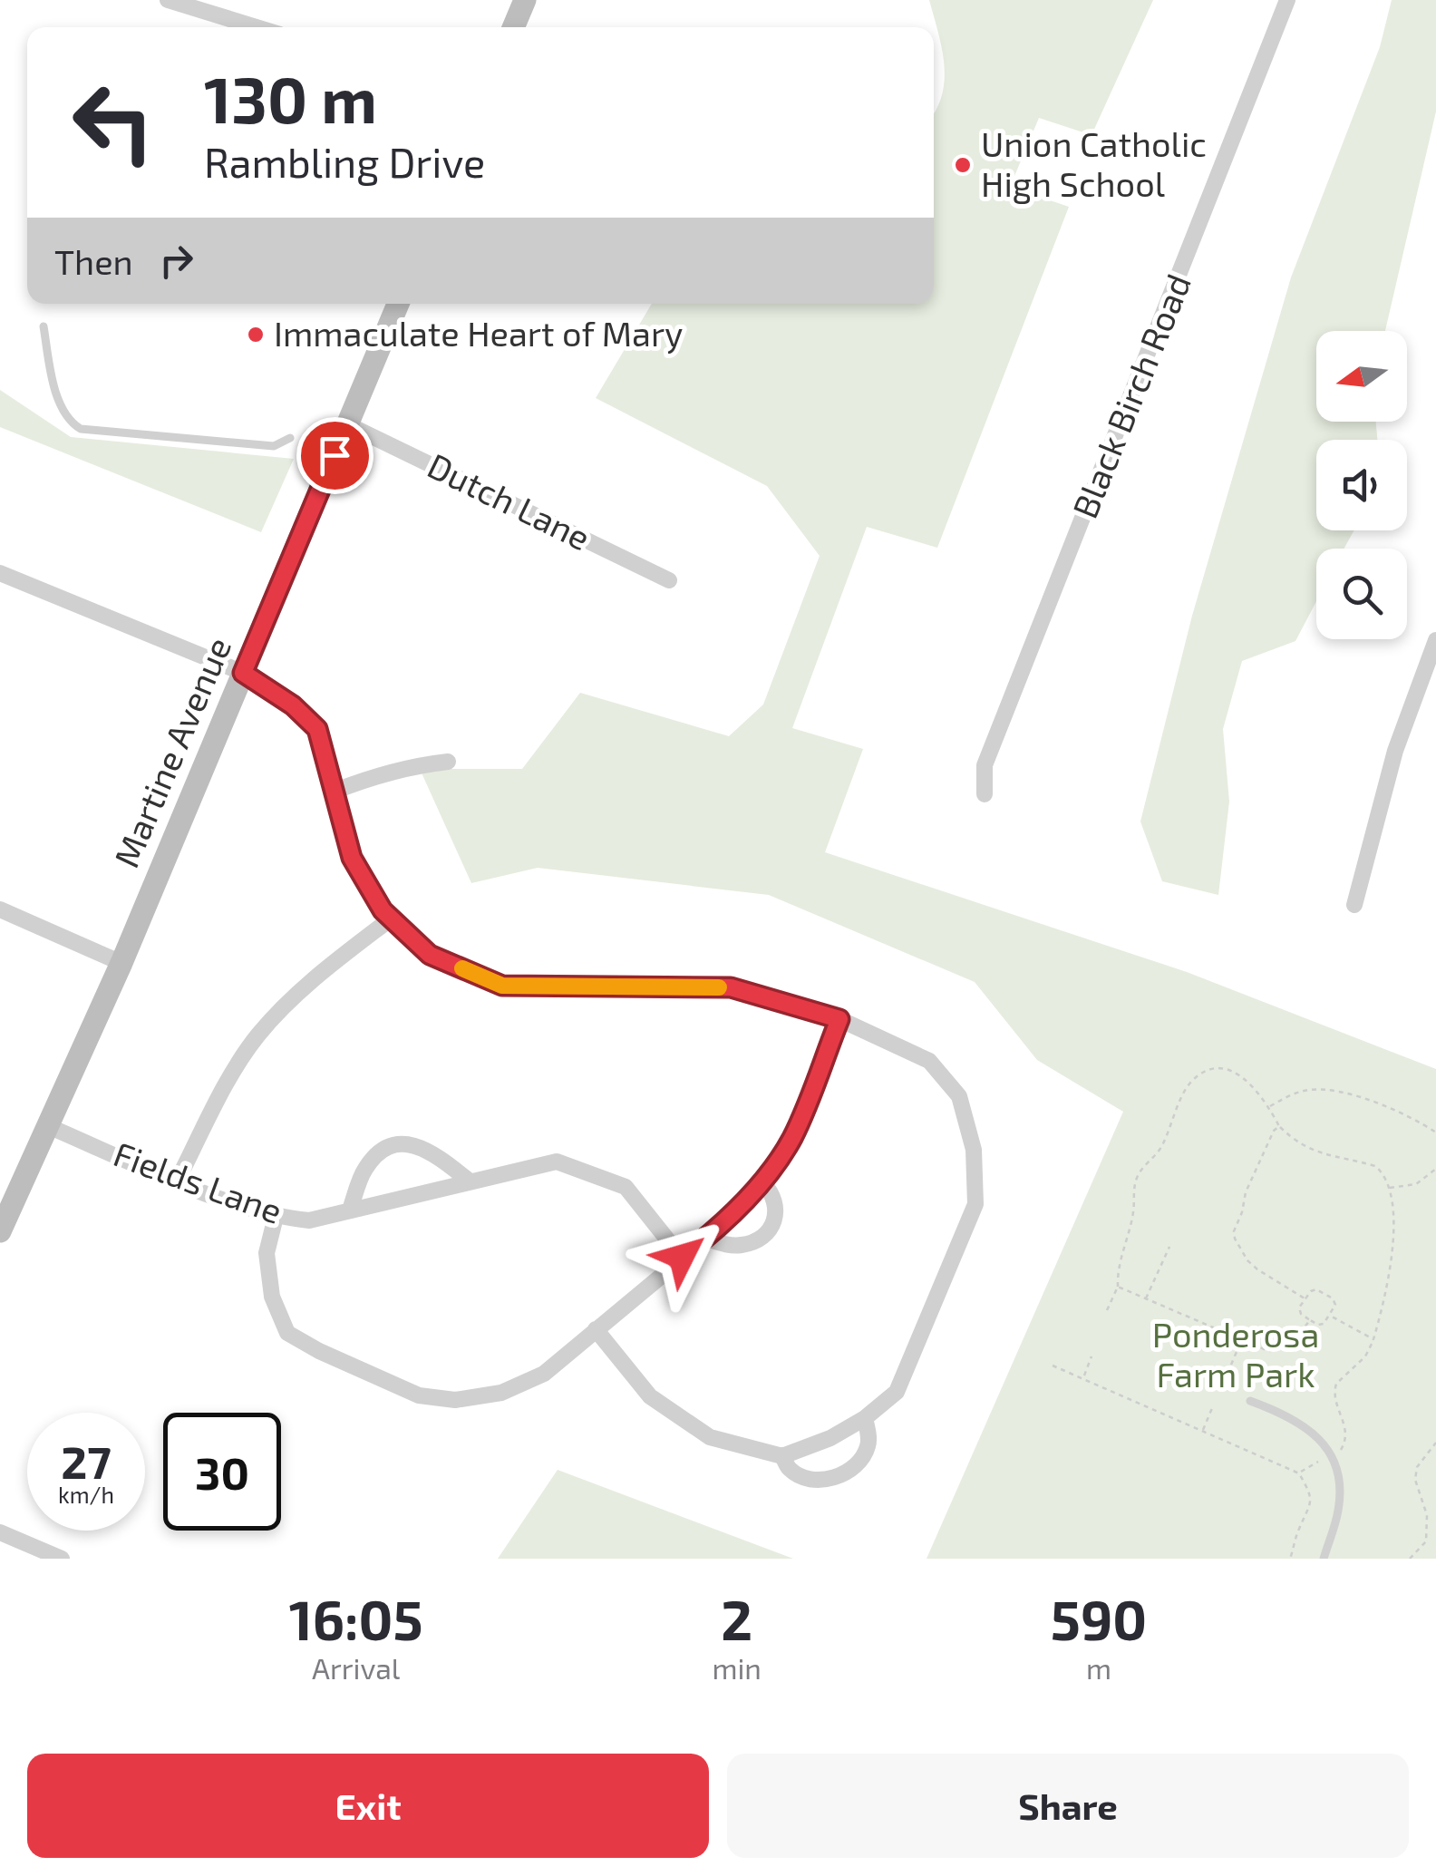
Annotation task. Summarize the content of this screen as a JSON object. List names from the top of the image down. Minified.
{"streets":{"main road":["Martine Avenue"],"street":["Black Birch Road","Dutch Lane","Fields Lane"]},"crossings":[["Dutch Lane","Martine Avenue"],["Martine Avenue","Fields Lane"]],"parks":["Ponderosa Farm Park"],"places":["Union Catholic High School","Immaculate Heart of Mary"],"north":"left","page":{"turn":["130 m","Rambling Drive"],"then":"Then","speed":"27 km/h","limit":"30","eta":["16:05","Arrival","2","min","590","m"],"buttons":["Exit","Share"]}}
